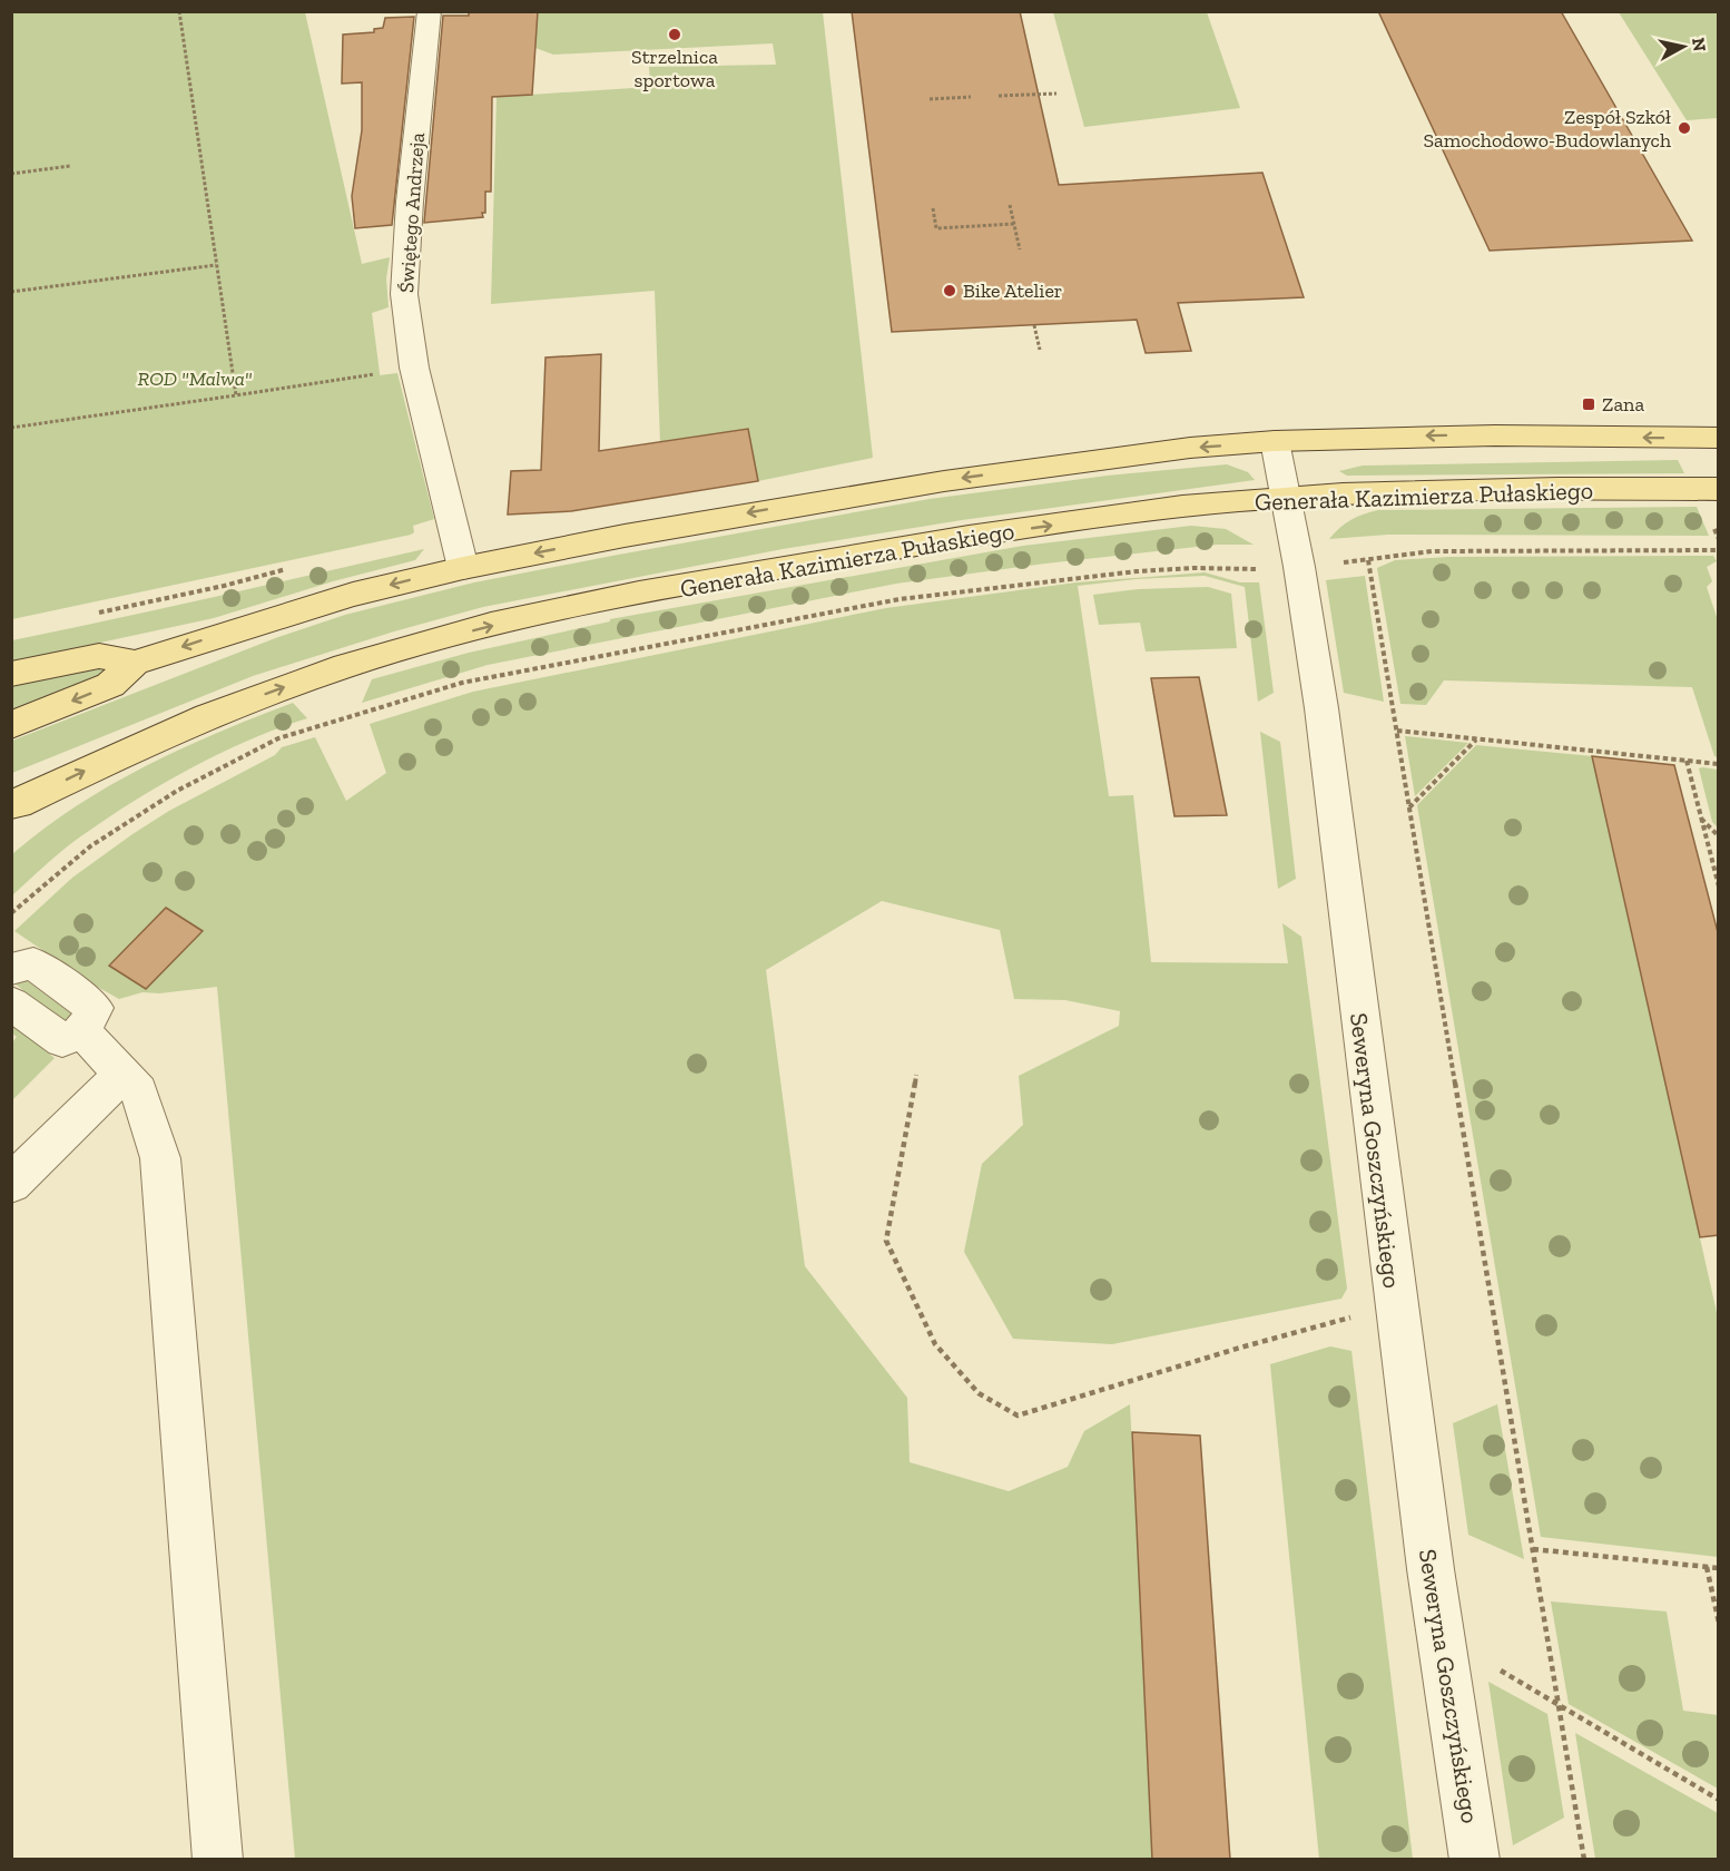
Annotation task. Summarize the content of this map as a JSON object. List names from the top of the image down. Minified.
{"streets":{"main road":["Generała Kazimierza Pułaskiego"],"street":["Świętego Andrzeja","Seweryna Goszczyńskiego"]},"crossings":[["Generała Kazimierza Pułaskiego","Seweryna Goszczyńskiego"]],"parks":["ROD \"Malwa\""],"places":{"other":["Strzelnica sportowa","Zespół Szkół Samochodowo-Budowlanych","Bike Atelier"],"transit":["Zana"]},"north":"right"}
